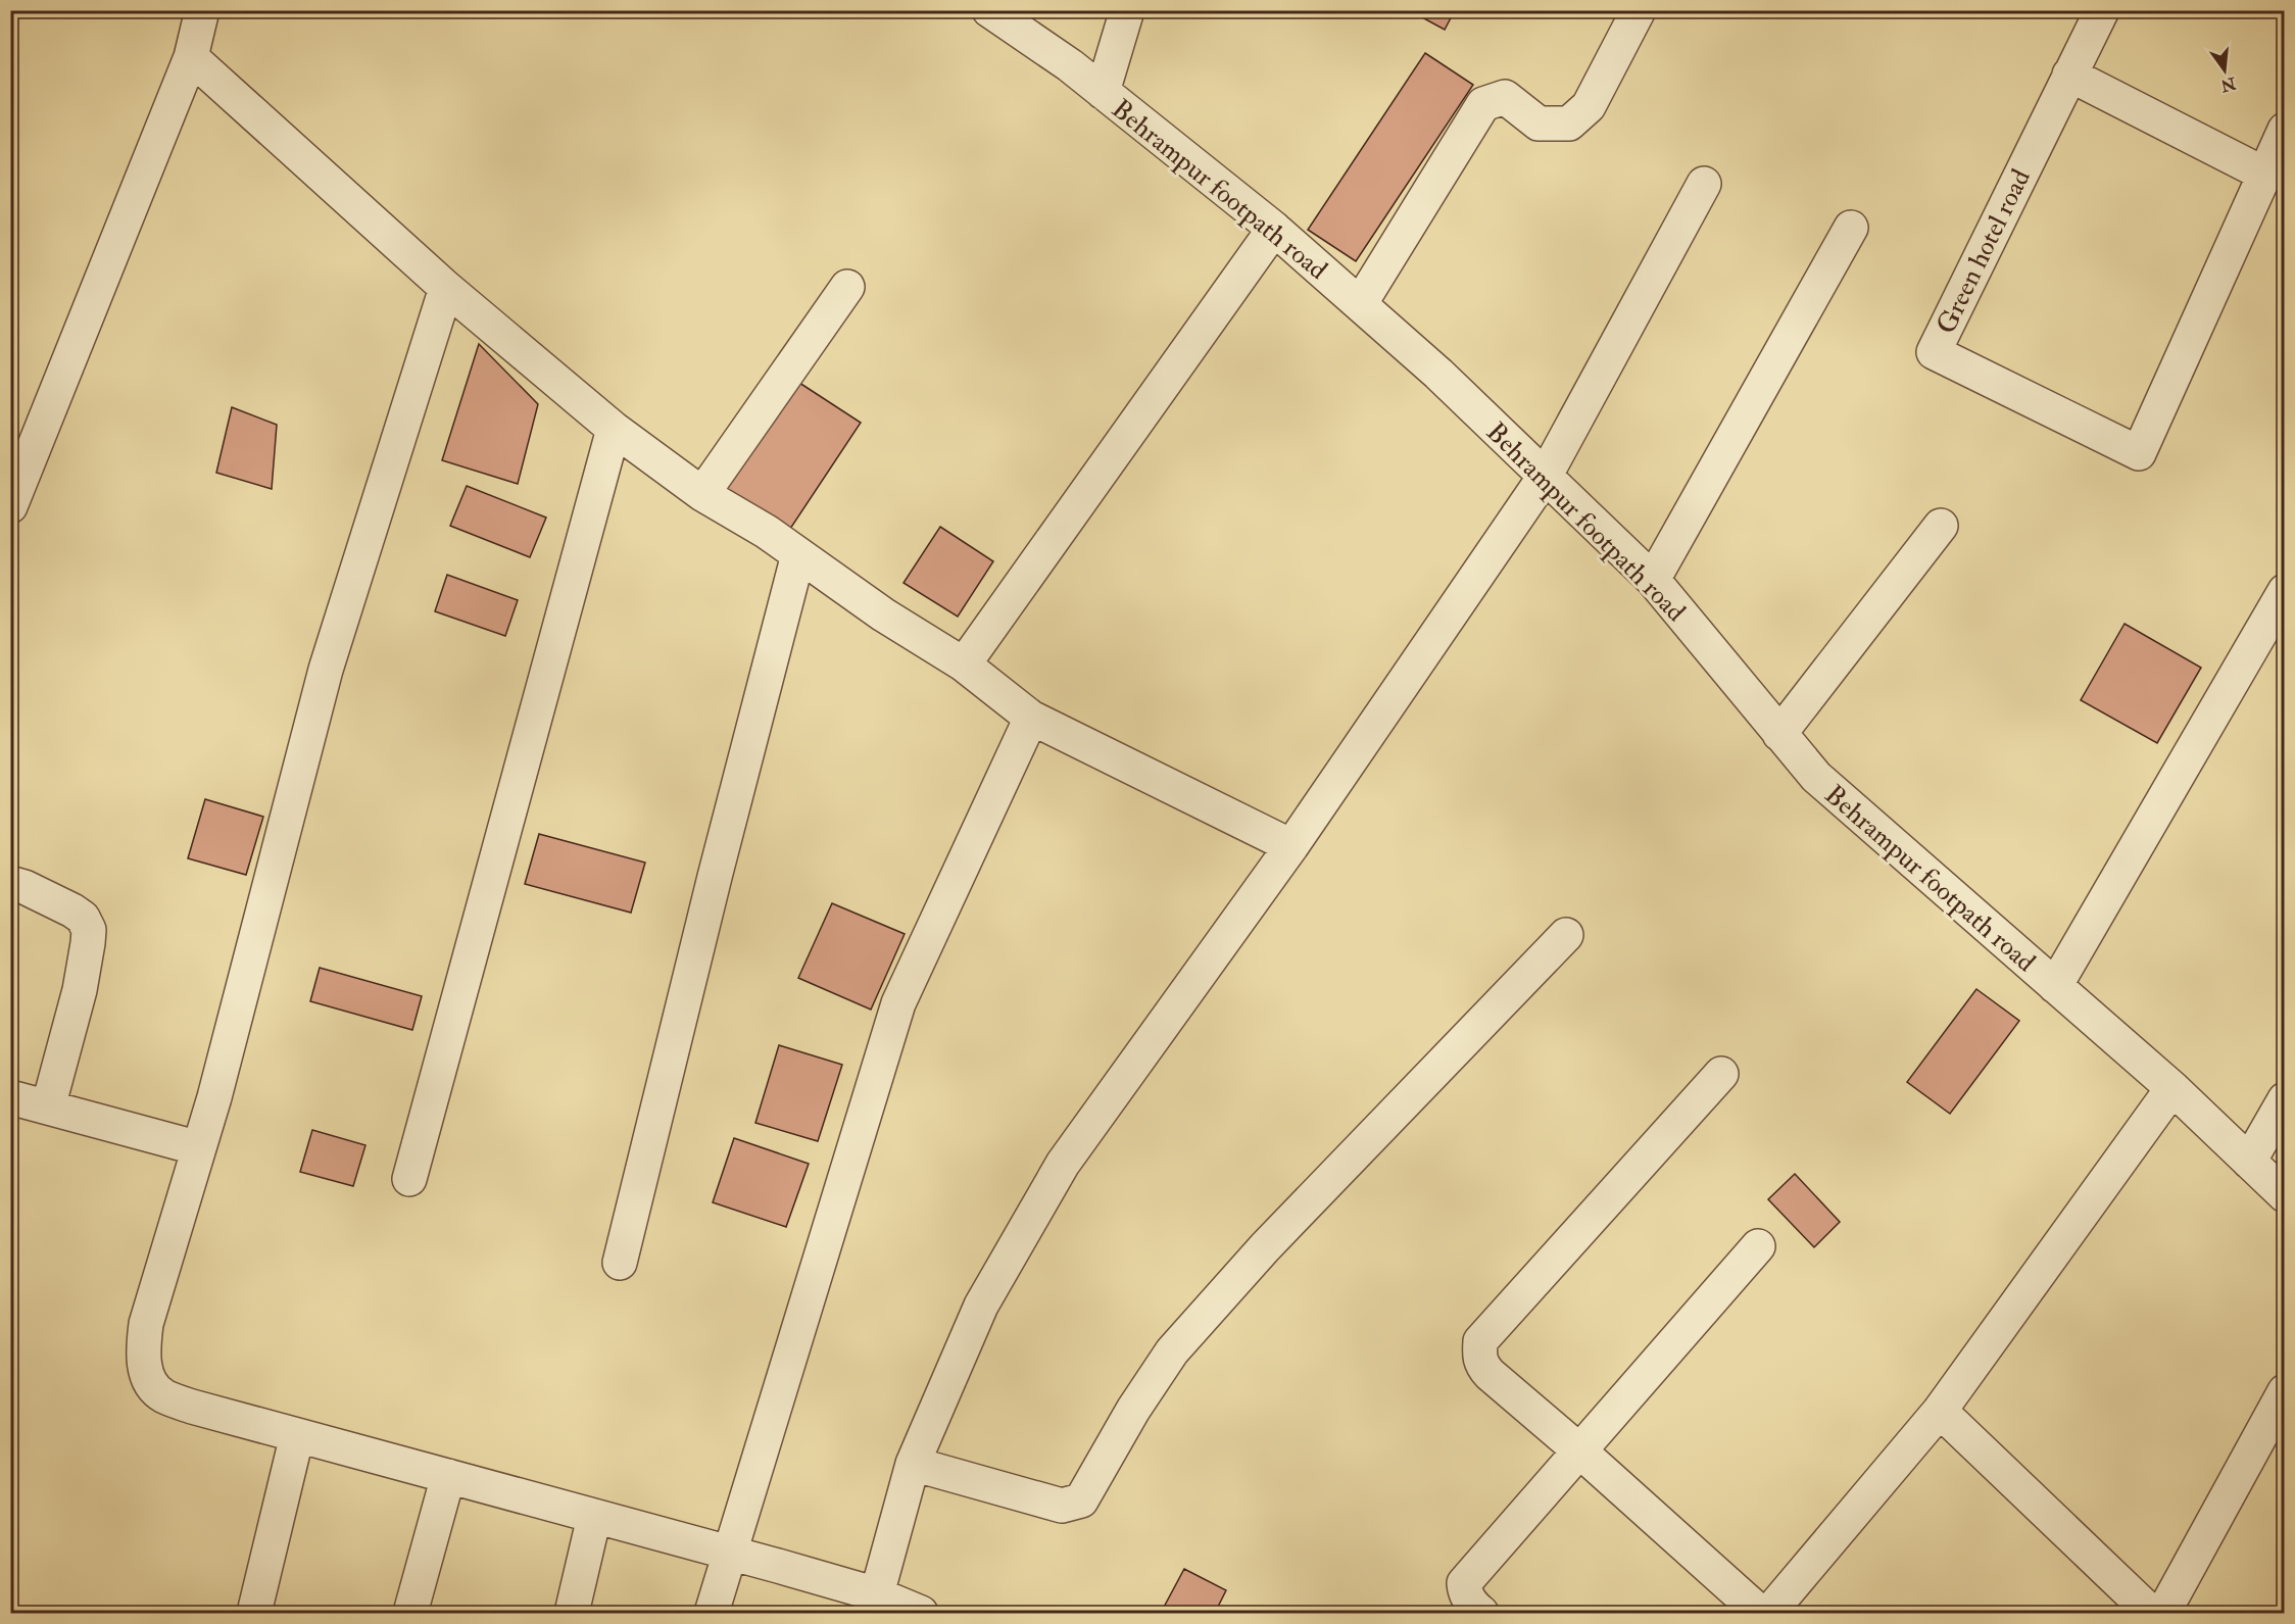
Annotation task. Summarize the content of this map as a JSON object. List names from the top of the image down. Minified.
{"streets":{"street":["Behrampur footpath road","Green hotel road"]},"north":"bottom"}
